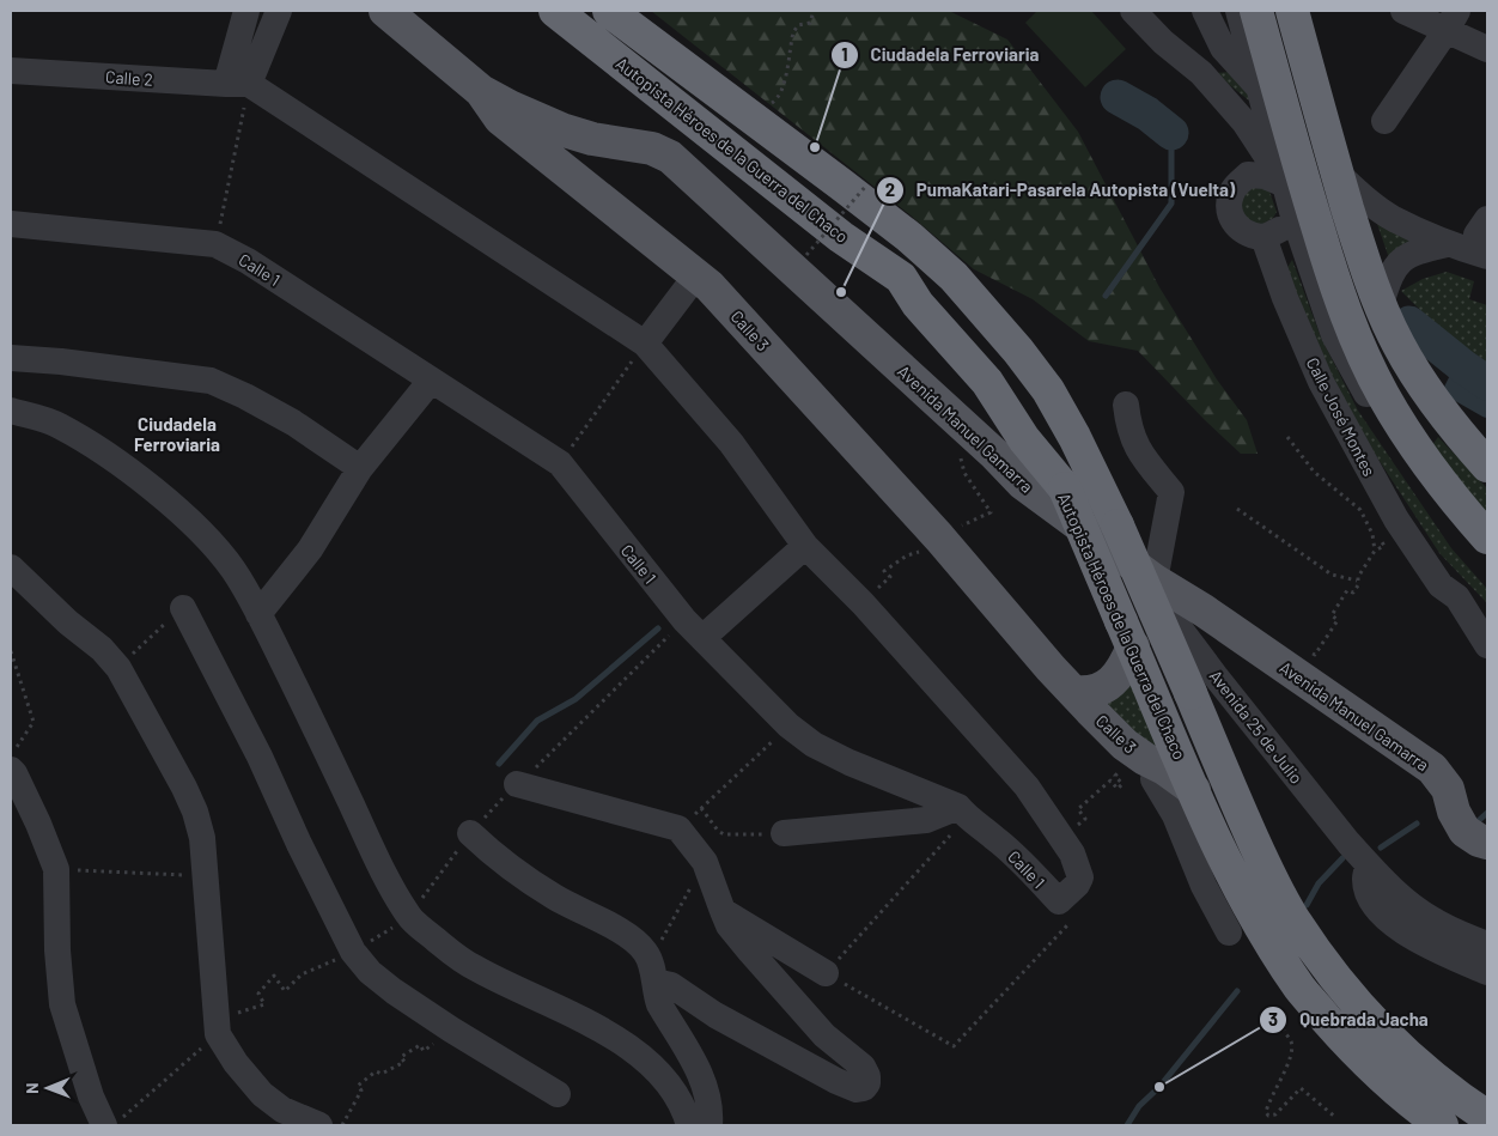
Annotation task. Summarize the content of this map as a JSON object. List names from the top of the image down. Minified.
{"streets":{"highway":["Autopista Héroes de la Guerra del Chaco"],"main road":["Calle 3","Avenida Manuel Gamarra"],"street":["Calle 2","Calle 1","Calle José Montes","Avenida 25 de Julio"]},"crossings":[["Calle 2","Calle 1"],["Autopista Héroes de la Guerra del Chaco","Calle 3"],["Calle 3","Avenida Manuel Gamarra"],["Avenida Manuel Gamarra","Avenida 25 de Julio"]],"districts":["Ciudadela Ferroviaria"],"places":["Ciudadela Ferroviaria","PumaKatari-Pasarela Autopista (Vuelta)","Quebrada Jacha"],"north":"left"}
